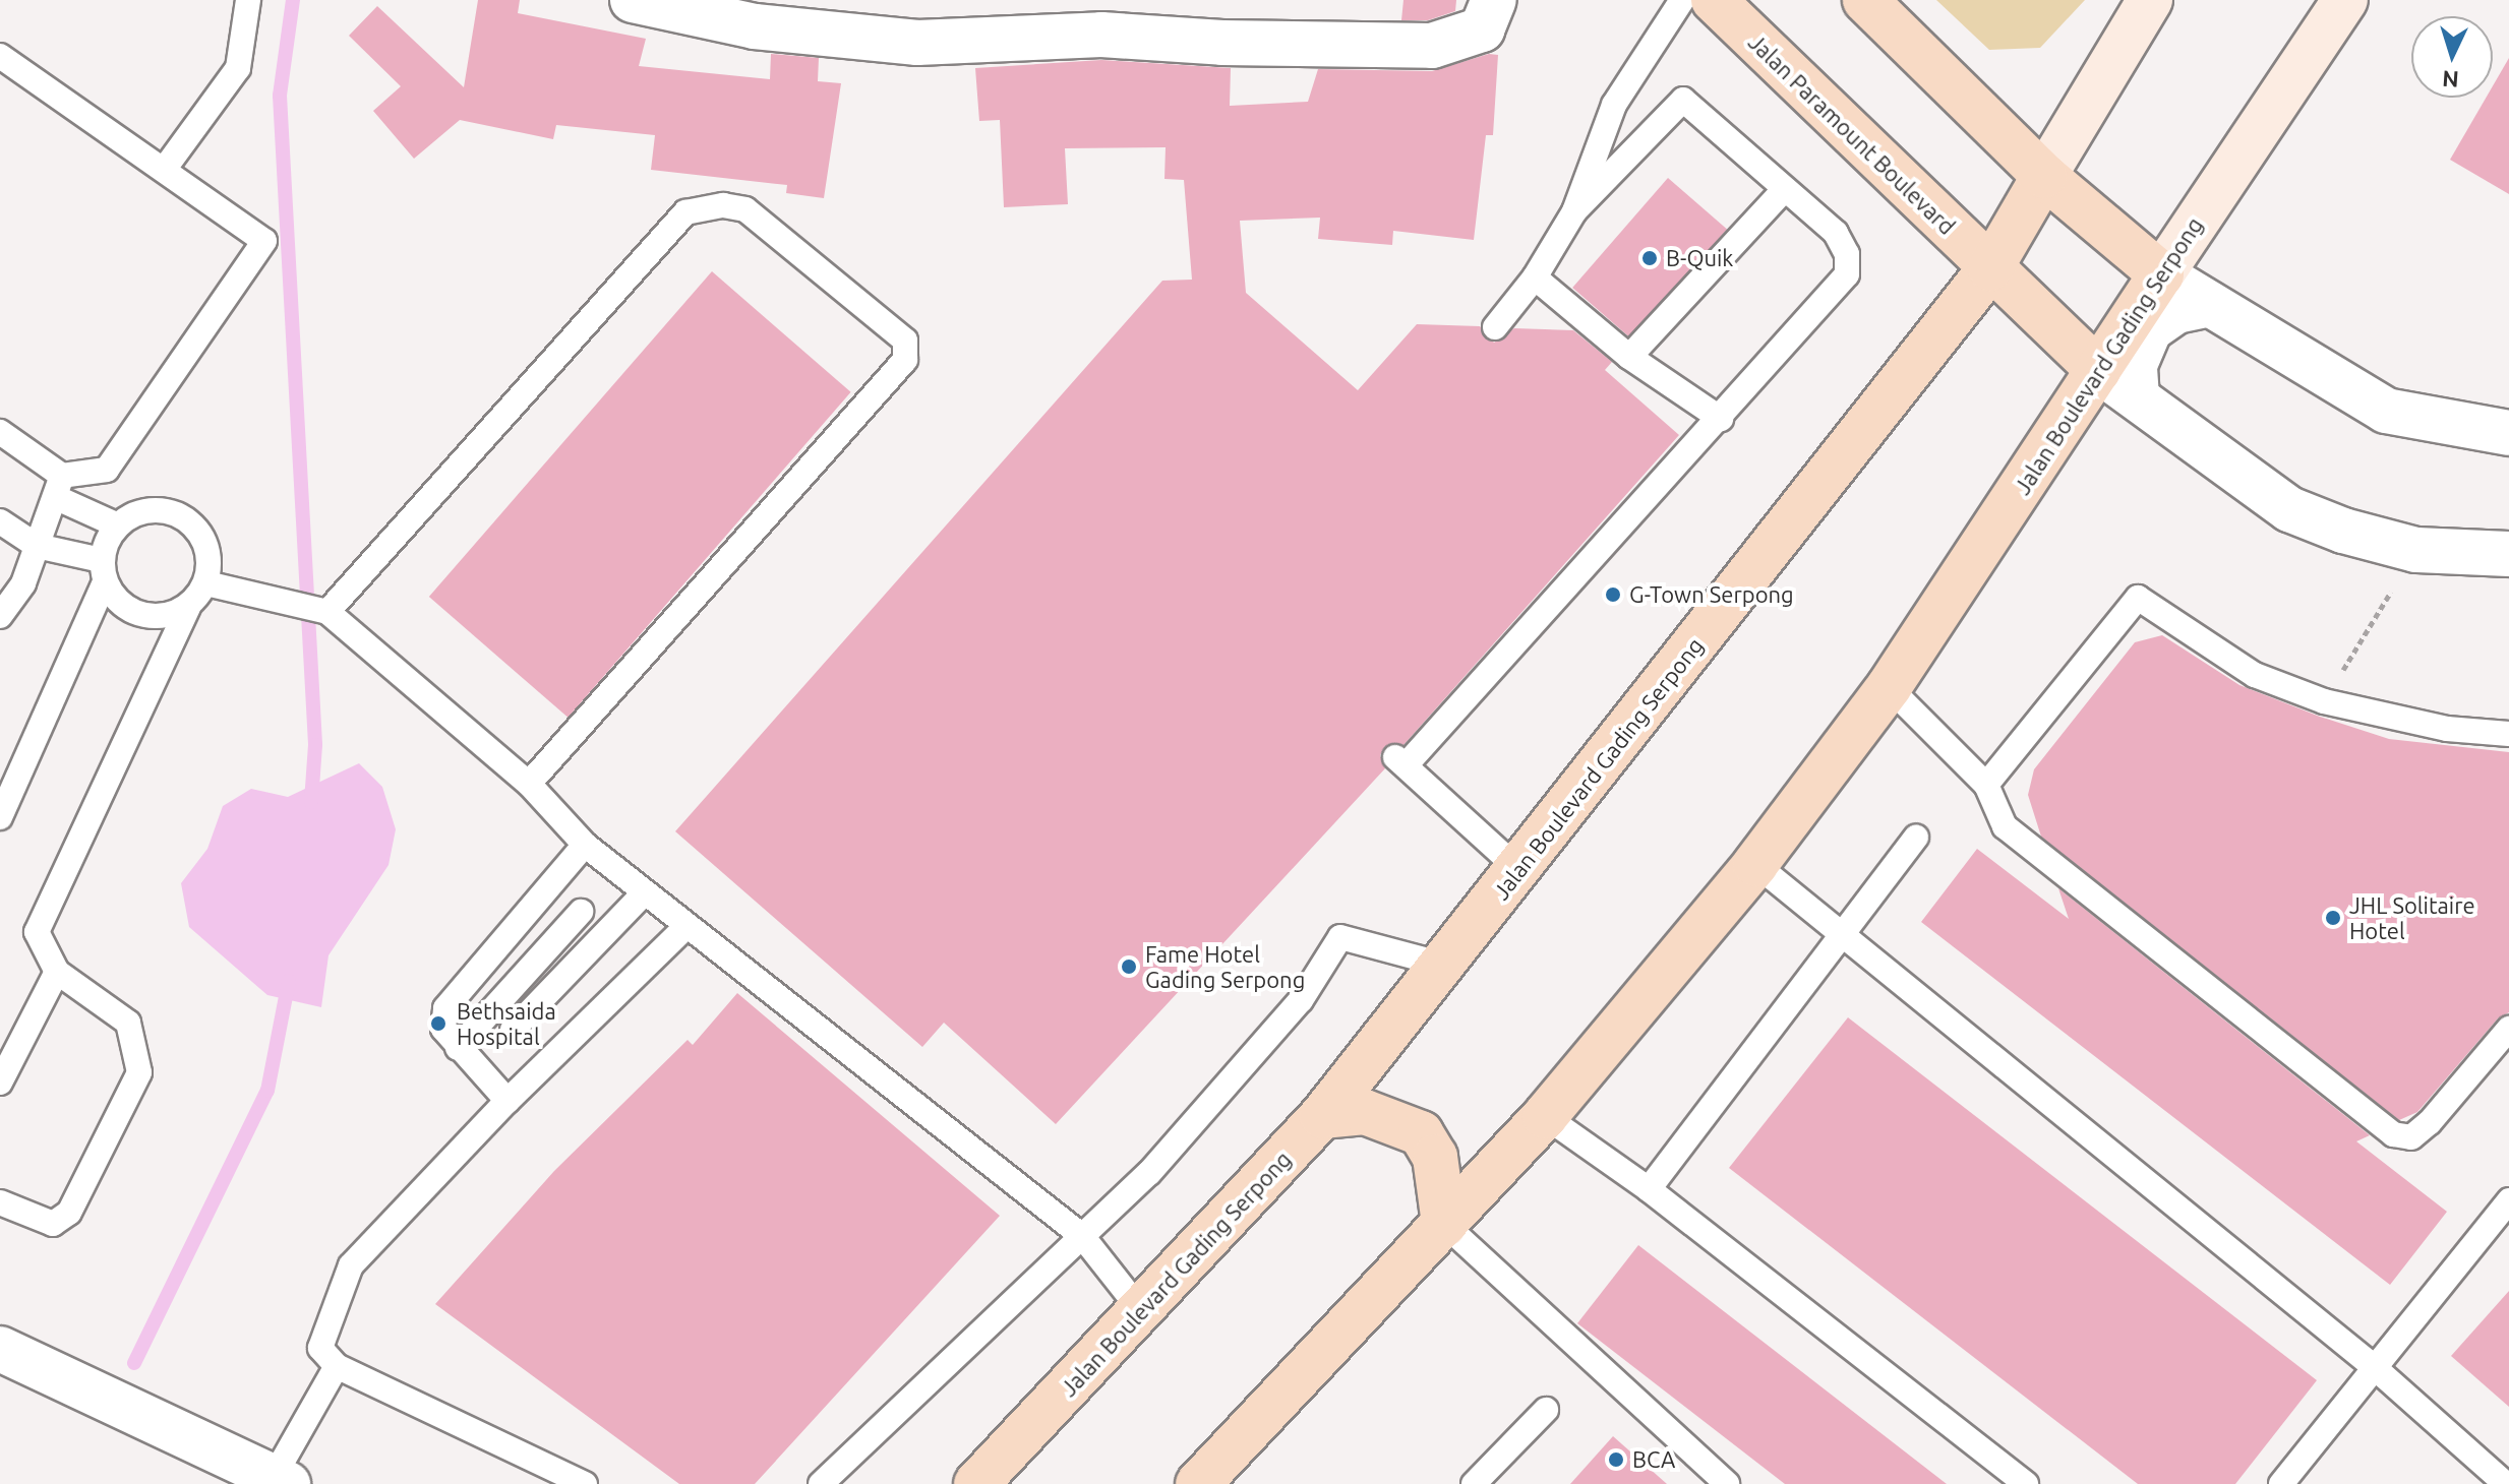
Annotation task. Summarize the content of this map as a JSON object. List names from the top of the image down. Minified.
{"streets":{"main road":["Jalan Paramount Boulevard","Jalan Boulevard Gading Serpong"]},"crossings":[["Jalan Paramount Boulevard","Jalan Boulevard Gading Serpong"]],"places":["B-Quik","G-Town Serpong","JHL Solitaire Hotel","Fame Hotel Gading Serpong","Bethsaida Hospital","BCA"],"north":"bottom"}
